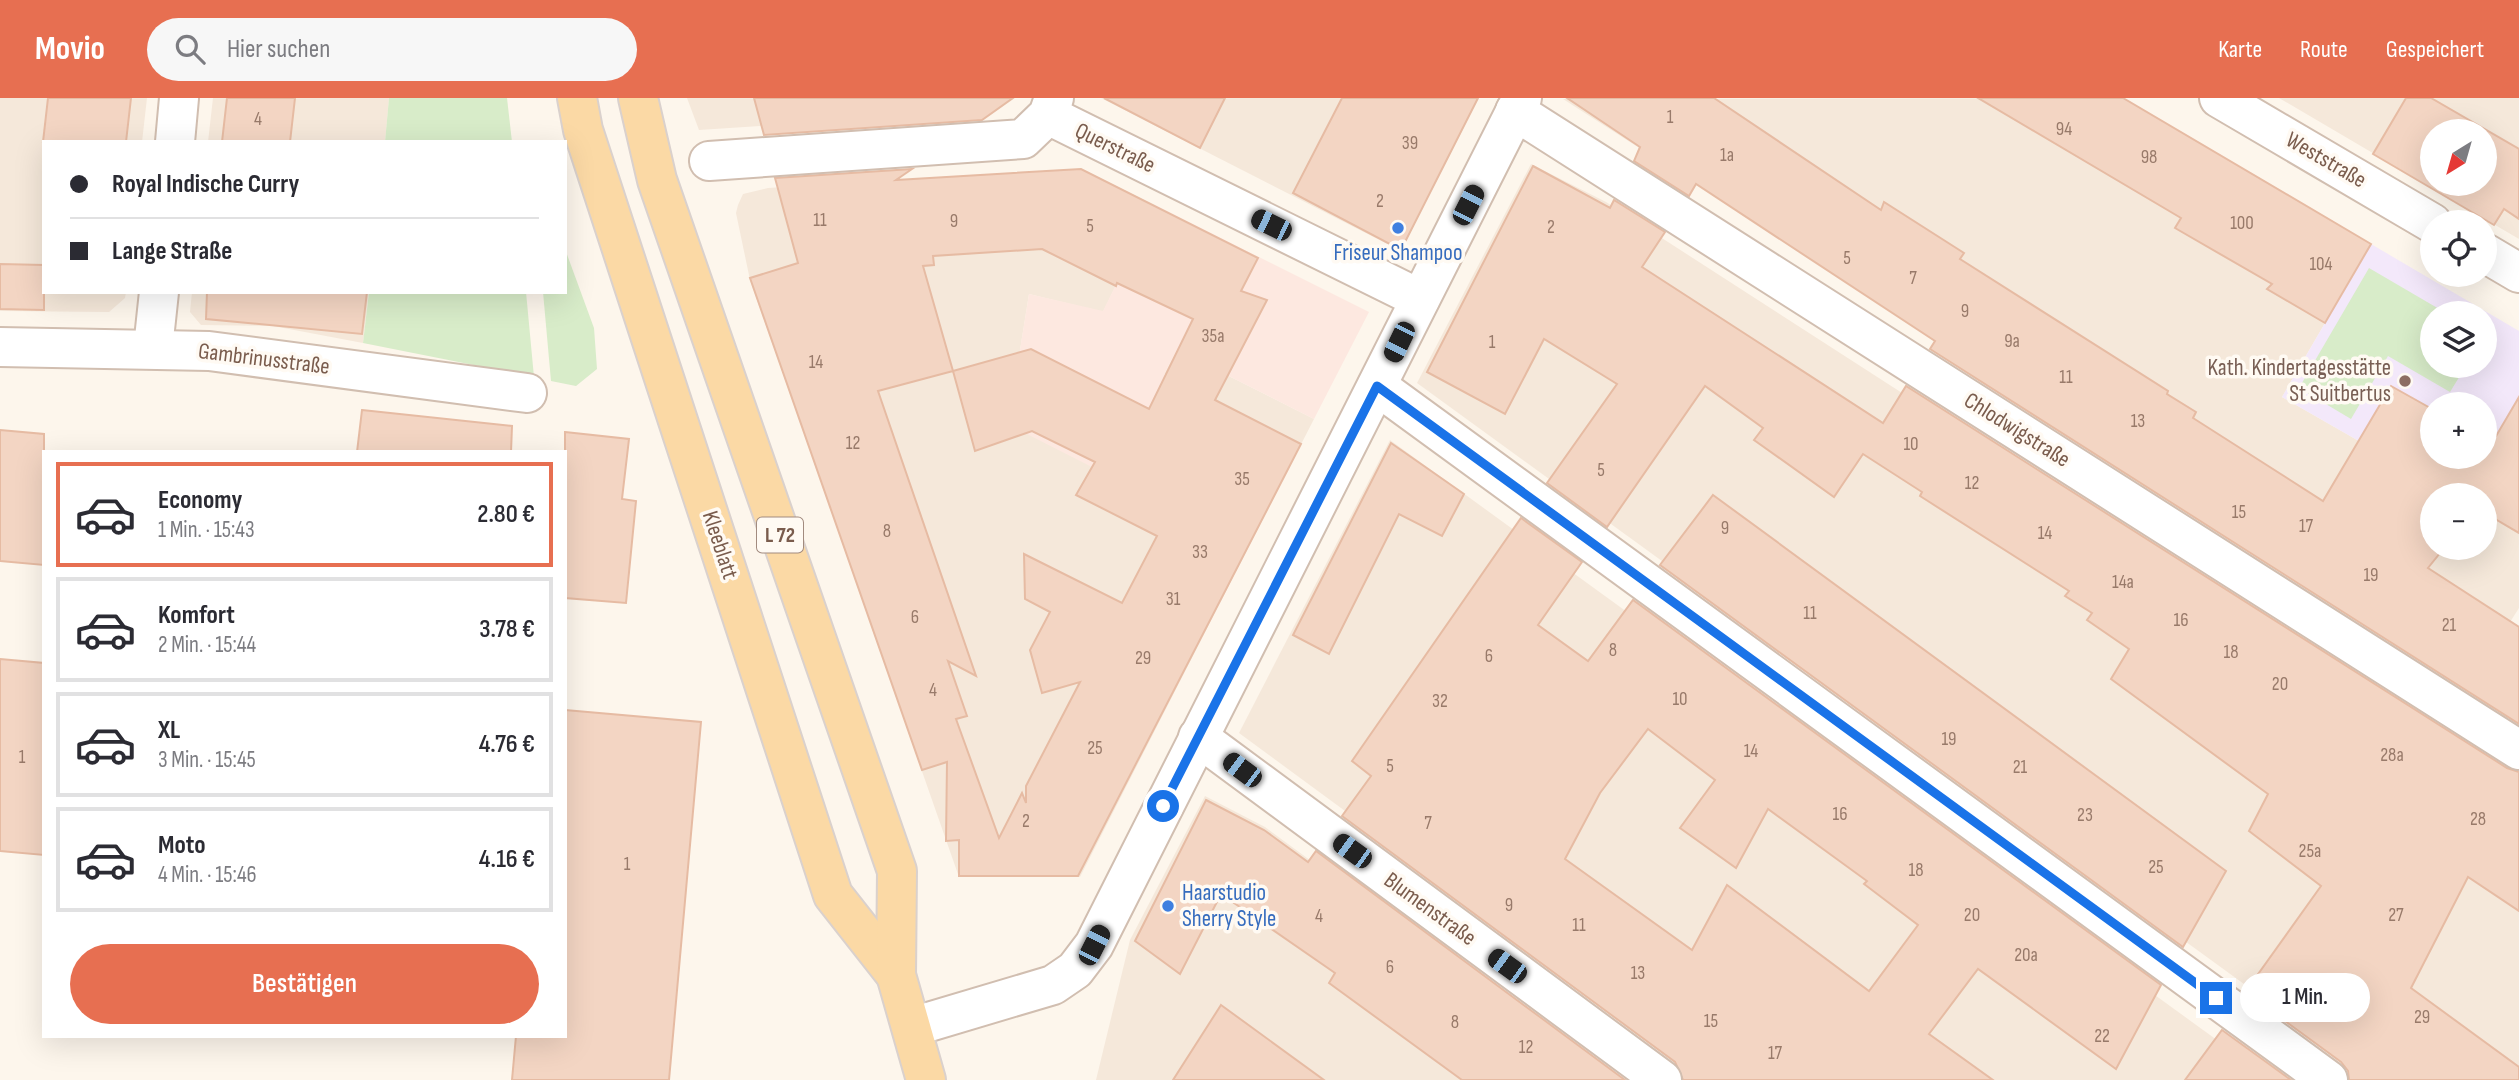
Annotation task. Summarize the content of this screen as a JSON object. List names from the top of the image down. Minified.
{"streets":{"main road":["L 72","Kleeblatt"],"street":["Querstraße","Weststraße","Gambrinusstraße","Chlodwigstraße","Blumenstraße"]},"places":["Friseur Shampoo","Kath. Kindertagesstätte St Suitbertus","Haarstudio Sherry Style"],"house_numbers":["1","4","94","39","1a","98","2","11","9","100","5","2","5","104","7","9","35a","9a","1","14","11","13","12","10","5","35","12","15","17","9","8","14","33","19","14a","31","11","6","16","21","8","18","6","29","20","4","10","32","19","25","14","28a","1","5","21","16","23","28","2","7","25a","1","25","18","9","20","27","4","11","20a","6","13","29","15","8","22","12","17"],"north":"bottom left","page":{"header":"Movio","search":"Hier suchen","nav":["Karte","Route","Gespeichert"],"map_buttons":["+","−"],"banner":["Royal Indische Curry","Lange Straße"],"list":[{"name":"Economy","note":"1 Min. · 15:43","value":"2.80 €"},{"name":"Komfort","note":"2 Min. · 15:44","value":"3.78 €"},{"name":"XL","note":"3 Min. · 15:45","value":"4.76 €"},{"name":"Moto","note":"4 Min. · 15:46","value":"4.16 €"}],"buttons":"Bestätigen","bubble":"1 Min."}}
